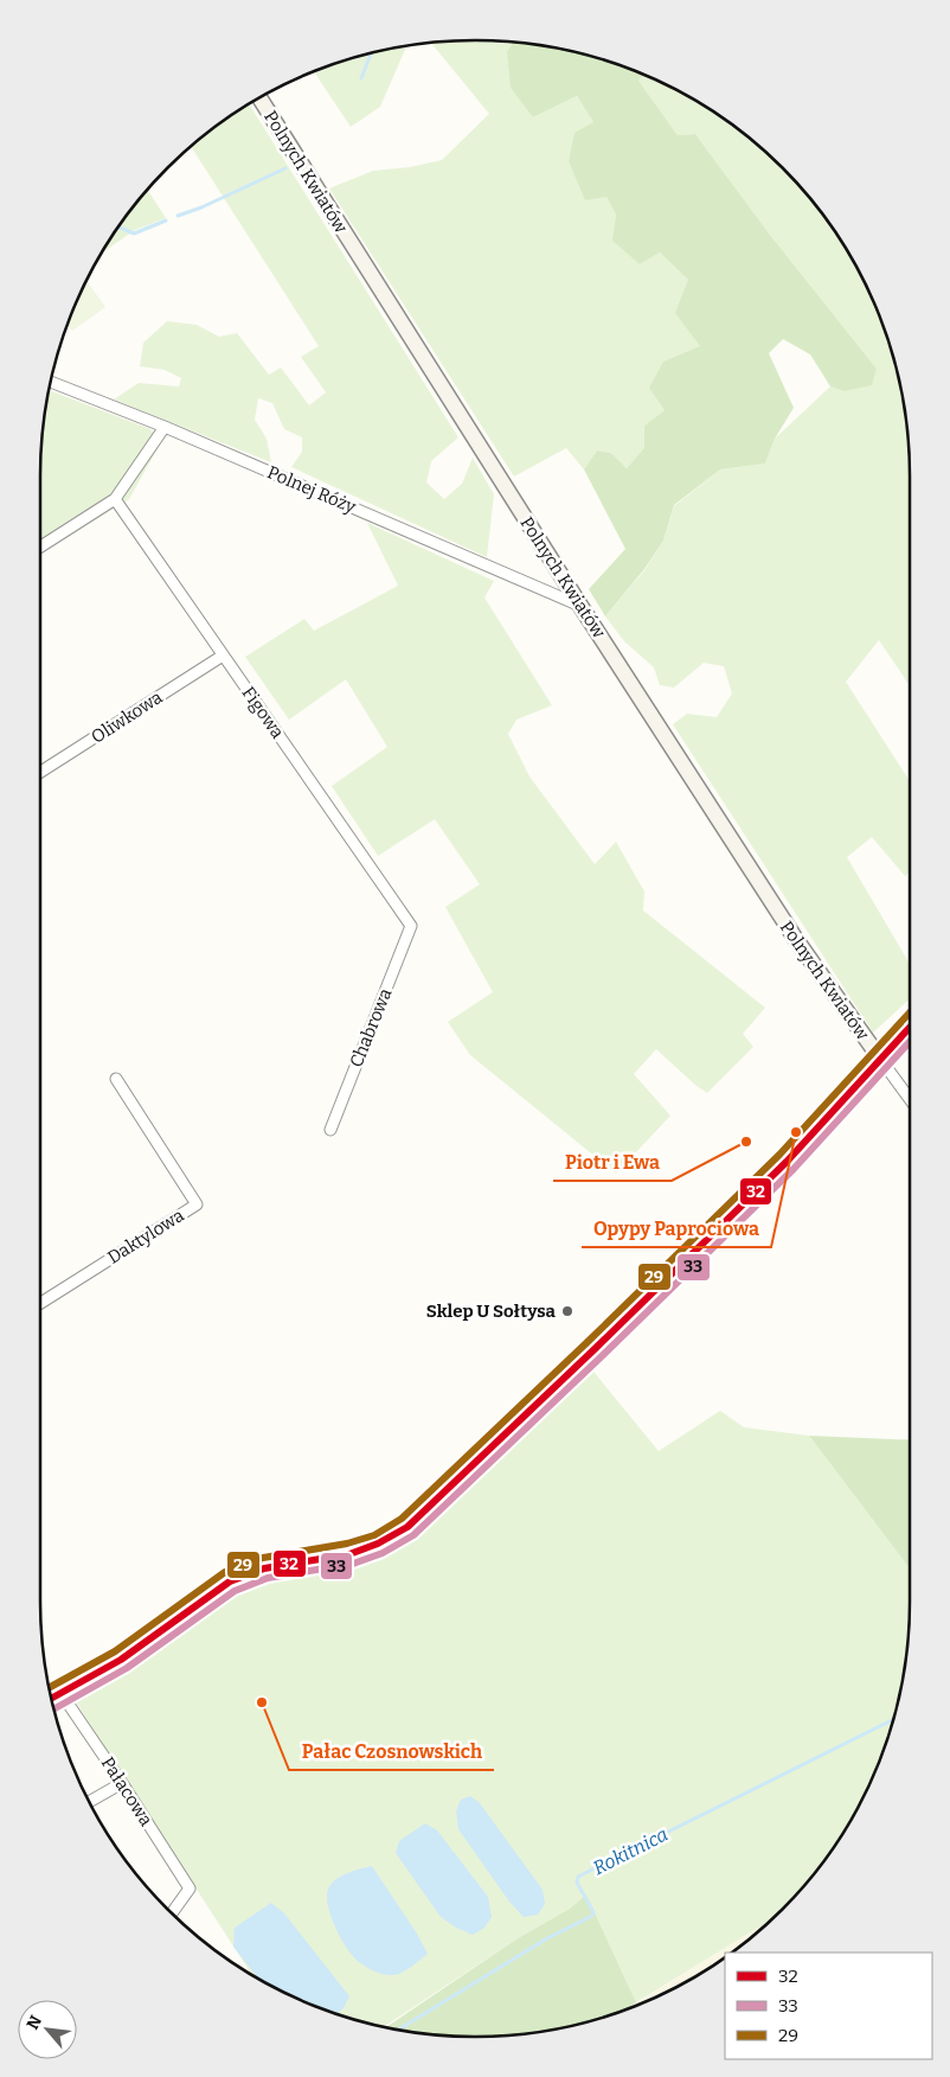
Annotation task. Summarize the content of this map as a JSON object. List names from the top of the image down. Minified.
{"streets":{"street":["Polnych Kwiatów","Polnej Róży","Figowa","Oliwkowa","Chabrowa","Daktylowa","Pałacowa"]},"crossings":[["Polnych Kwiatów","Polnej Róży"],["Figowa","Oliwkowa"],["Figowa","Chabrowa"]],"water":["Rokitnica"],"places":["Opypy Paprociowa","Piotr i Ewa","Sklep U Sołtysa","Pałac Czosnowskich"],"lines":["transit line 29","transit line 32","transit line 33"],"legend":["32","33","29"],"north":"top left"}
